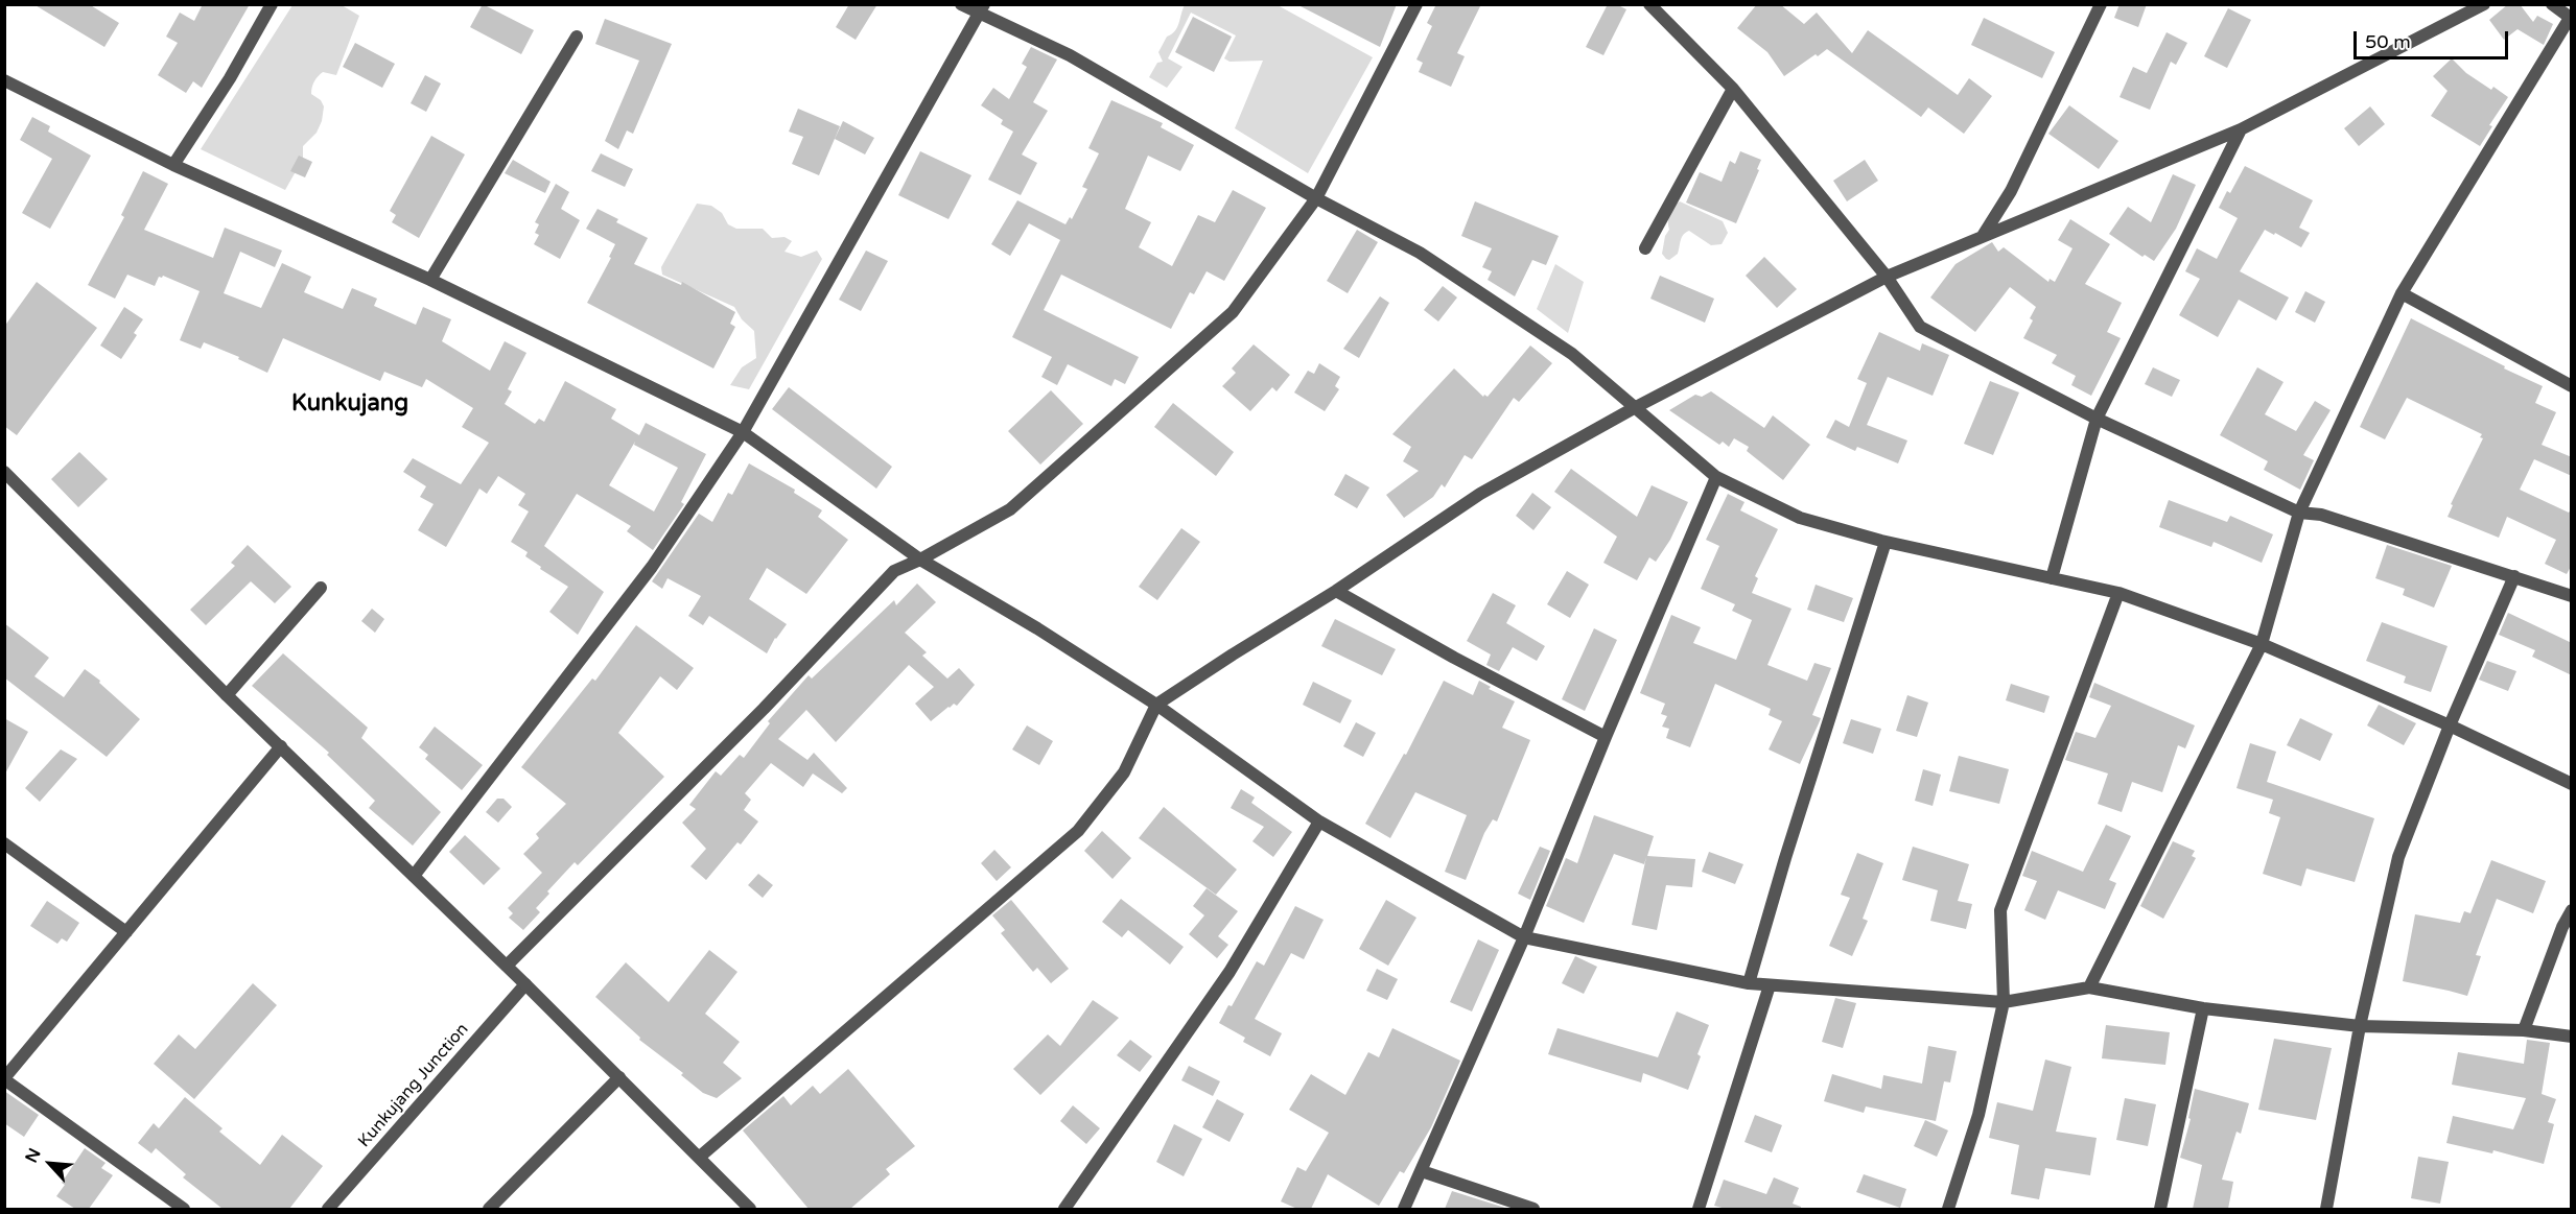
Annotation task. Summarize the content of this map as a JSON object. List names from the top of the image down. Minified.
{"streets":{"street":["Kunkujang Junction"]},"districts":["Kunkujang"],"scale_bar":"50 m","north":"top left"}
